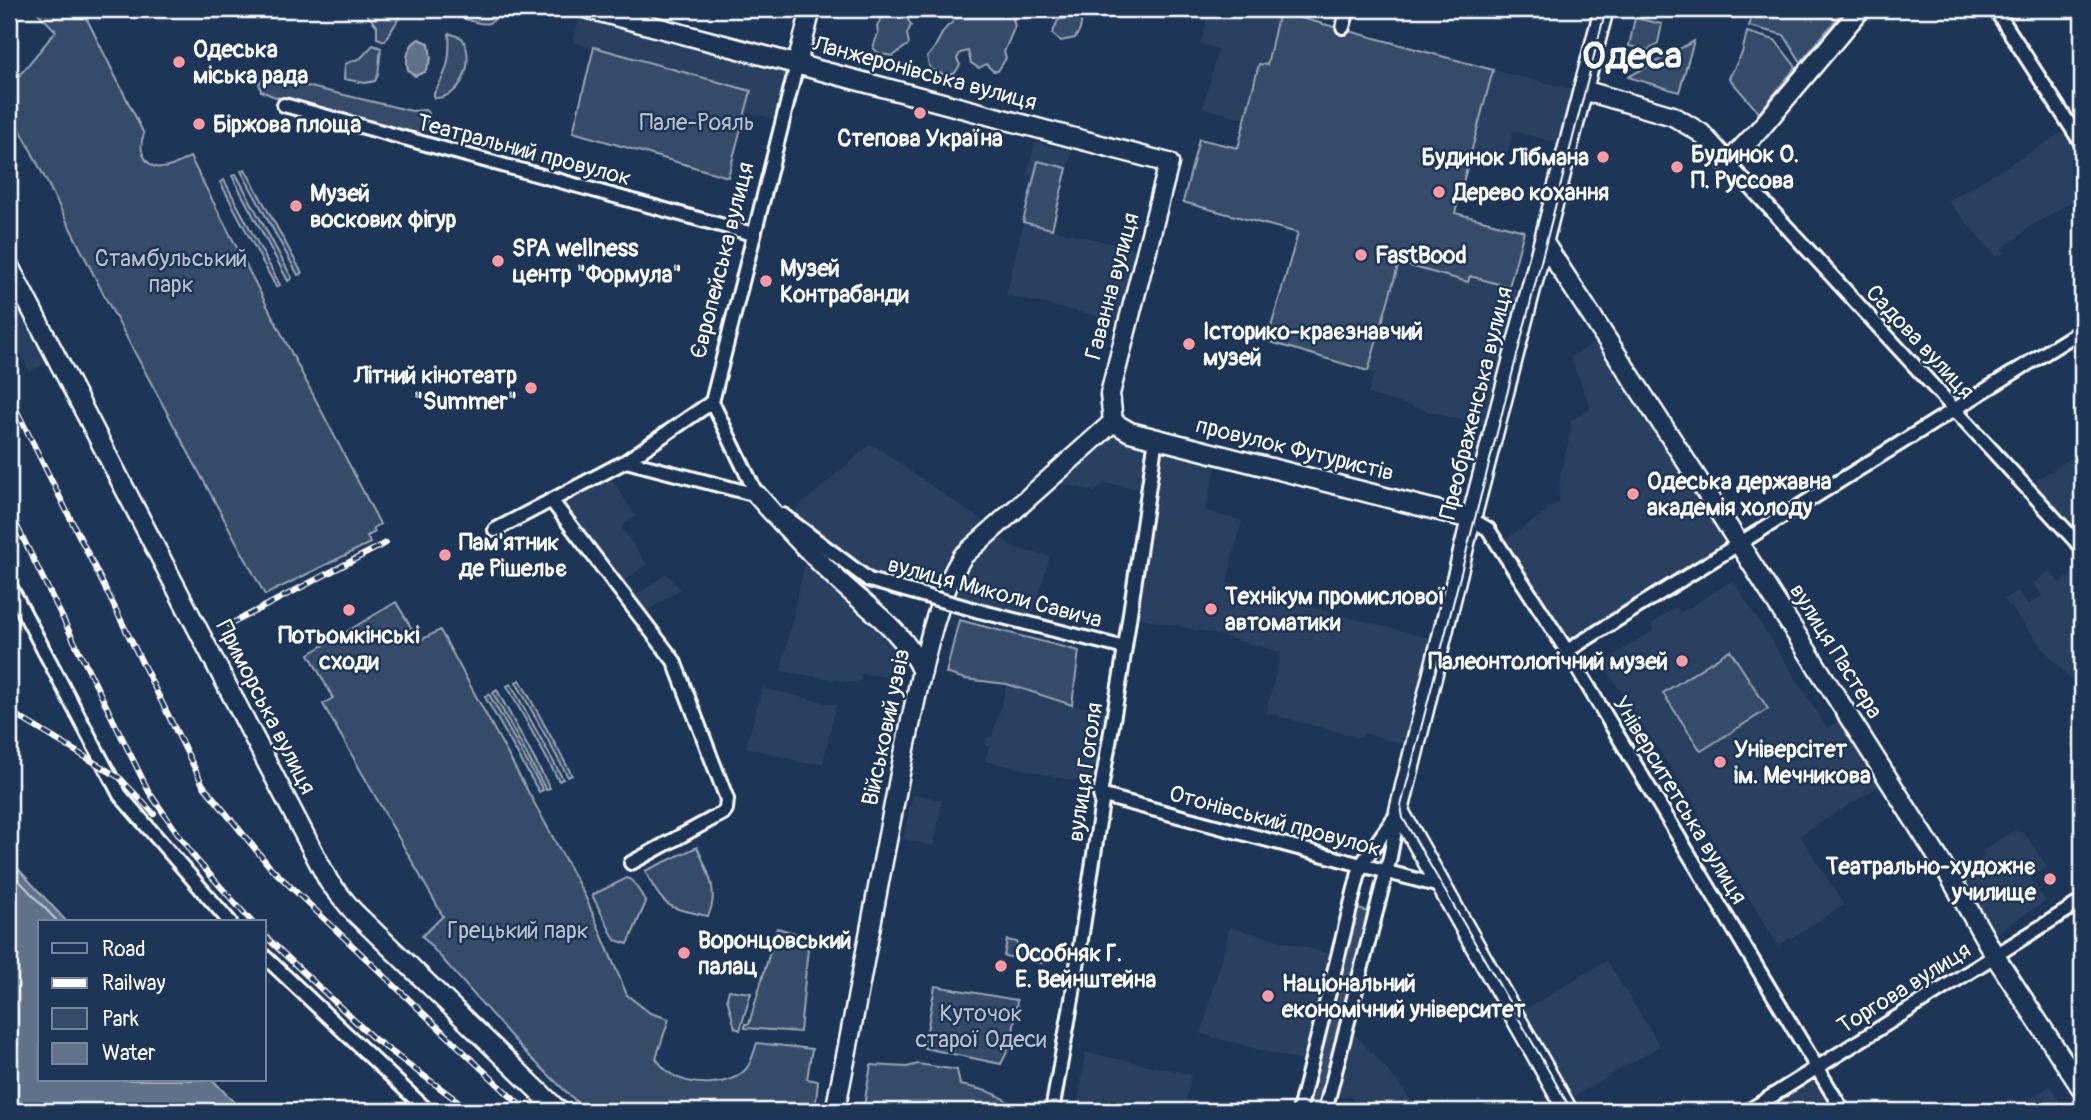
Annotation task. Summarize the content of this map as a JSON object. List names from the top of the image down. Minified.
{"streets":{"street":["Ланжеронівська вулиця","Театральний провулок","Європейська вулиця","Гаванна вулиця","Садова вулиця","Преображенська вулиця","провулок Футуристів","вулиця Миколи Савича","вулиця Пастера","Приморська вулиця","Військовий узвіз","вулиця Гоголя","Університетська вулиця","Отонівський провулок","Торгова вулиця"]},"crossings":[["Ланжеронівська вулиця","Європейська вулиця"],["Ланжеронівська вулиця","Гаванна вулиця"],["Театральний провулок","Європейська вулиця"],["Гаванна вулиця","провулок Футуристів"],["Гаванна вулиця","Військовий узвіз"],["Преображенська вулиця","провулок Футуристів"],["Преображенська вулиця","вулиця Пастера"],["Преображенська вулиця","Університетська вулиця"],["Преображенська вулиця","Отонівський провулок"],["провулок Футуристів","Військовий узвіз"],["провулок Футуристів","вулиця Гоголя"],["провулок Футуристів","Університетська вулиця"],["вулиця Миколи Савича","вулиця Гоголя"],["вулиця Пастера","Торгова вулиця"],["вулиця Гоголя","Отонівський провулок"],["Університетська вулиця","Торгова вулиця"]],"districts":["Одеса"],"parks":["Пале-Рояль","Стамбульський парк","Грецький парк","Куточок старої Одеси"],"places":["Одеська міська рада","Степова Україна","Біржова площа","Будинок Лібмана","Будинок О. П. Руссова","Дерево кохання","Музей воскових фігур","FastBood","SPA wellness центр \"Формула\"","Музей Контрабанди","Історико-краєзнавчий музей","Літний кінотеатр \"Summer\"","Одеська державна академія холоду","Пам'ятник де Рішельє","Технікум промислової автоматики","Потьомкінські сходи","Палеонтологічний музей","Універсітет ім. Мечникова","Театрально-художнє училище","Воронцовський палац","Особняк Г. Е. Вейнштейна","Національний економічний університет"],"legend":["Road","Railway","Park","Water"]}
